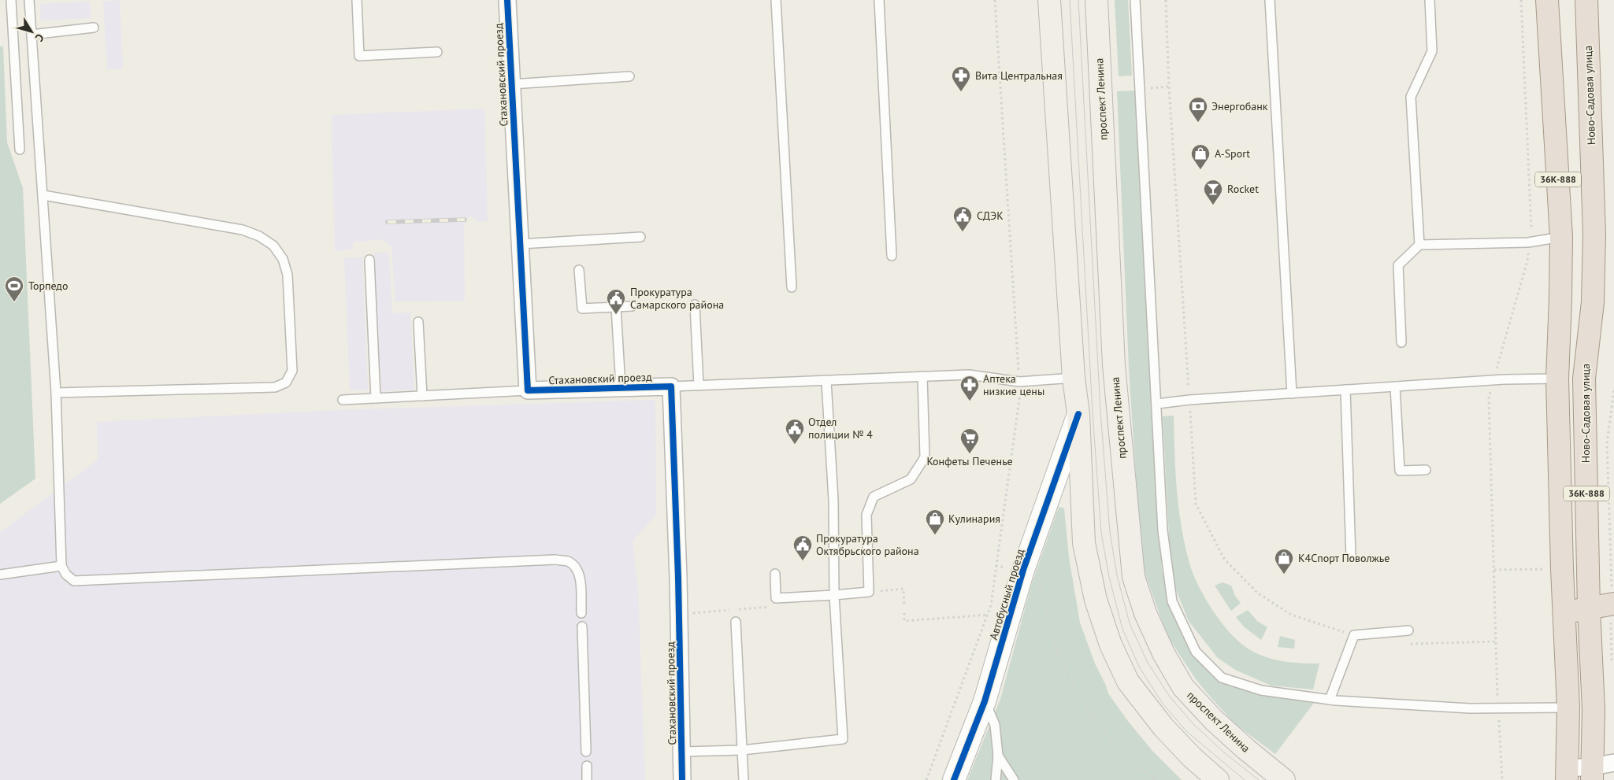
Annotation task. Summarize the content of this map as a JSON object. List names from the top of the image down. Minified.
{"streets":{"main road":["Ново-Садовая улица","проспект Ленина","36К-888"],"street":["Стахановский проезд","Автобусный проезд"]},"places":{"pharmacy":["Вита Центральная","Аптека низкие цены"],"bank":["Энергобанк"],"shop":["A-Sport","Кулинария","К4Спорт Поволжье"],"bar":["Rocket"],"public building":["СДЭК","Прокуратура Самарского района","Отдел полиции № 4","Прокуратура Октябрьского района"],"sports":["Торпедо"],"supermarket":["Конфеты Печенье"]},"north":"bottom right"}
